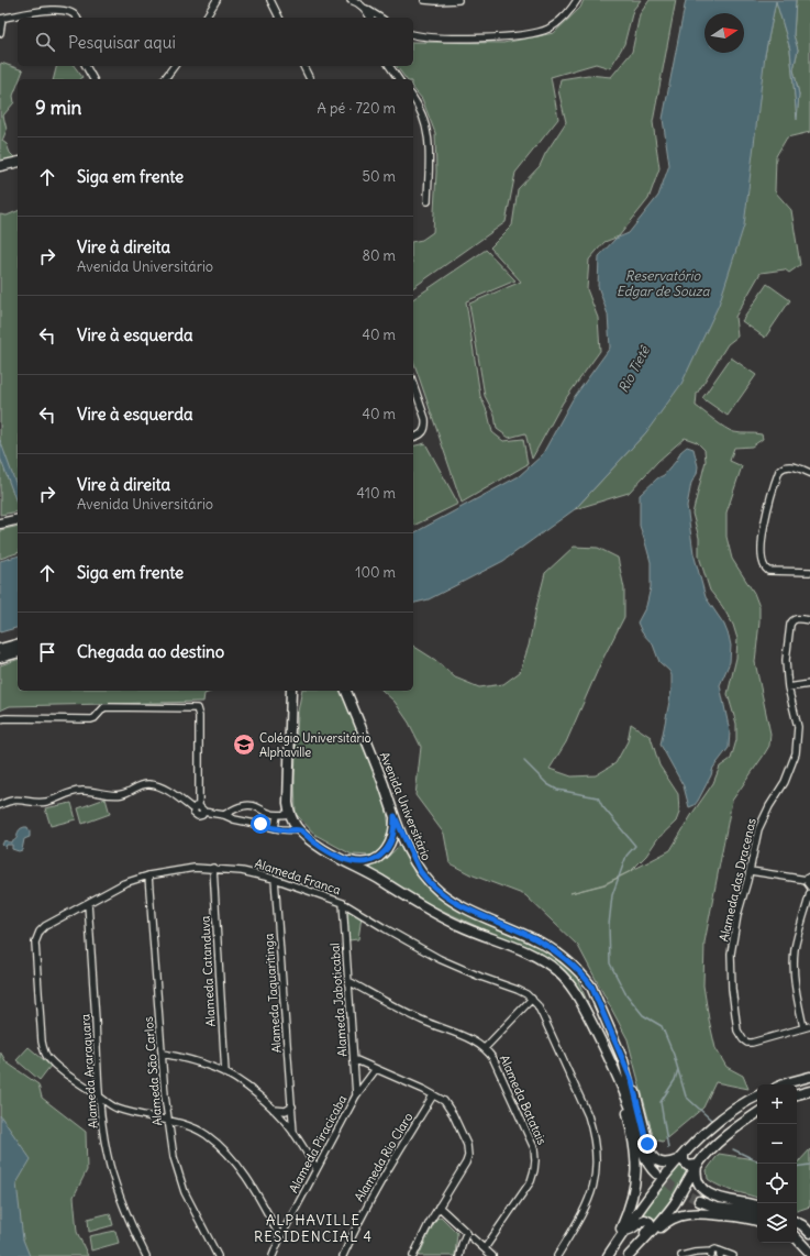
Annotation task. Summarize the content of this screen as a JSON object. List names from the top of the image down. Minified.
{"streets":{"main road":["Avenida Universitário"],"street":["Alameda Franca","Alameda das Dracenas","Alameda Catanduva","Alameda Taquaritinga","Alameda Jaboticabal","Alameda Araraquara","Alameda São Carlos","Alameda Batatais","Alameda Piracicaba","Alameda Rio Claro"]},"crossings":[["Alameda Franca","Alameda Catanduva"],["Alameda Franca","Alameda Taquaritinga"],["Alameda Franca","Alameda Jaboticabal"],["Alameda Franca","Alameda Araraquara"],["Alameda Franca","Alameda São Carlos"],["Alameda Franca","Alameda Piracicaba"],["Alameda Jaboticabal","Alameda Batatais"],["Alameda Jaboticabal","Alameda Piracicaba"]],"districts":["ALPHAVILLE RESIDENCIAL 4"],"water":["Reservatório Edgar de Souza","Rio Tietê"],"places":{"school or university":["Colégio Universitário Alphaville"]},"north":"right","page":{"search":"Pesquisar aqui","heading":["9 min","A pé · 720 m"],"list":[["Siga em frente","50 m"],["Vire à direita","Avenida Universitário","80 m"],["Vire à esquerda","40 m"],["Vire à esquerda","40 m"],["Vire à direita","Avenida Universitário","410 m"],["Siga em frente","100 m"],"Chegada ao destino"],"map_buttons":["+","−"]}}
